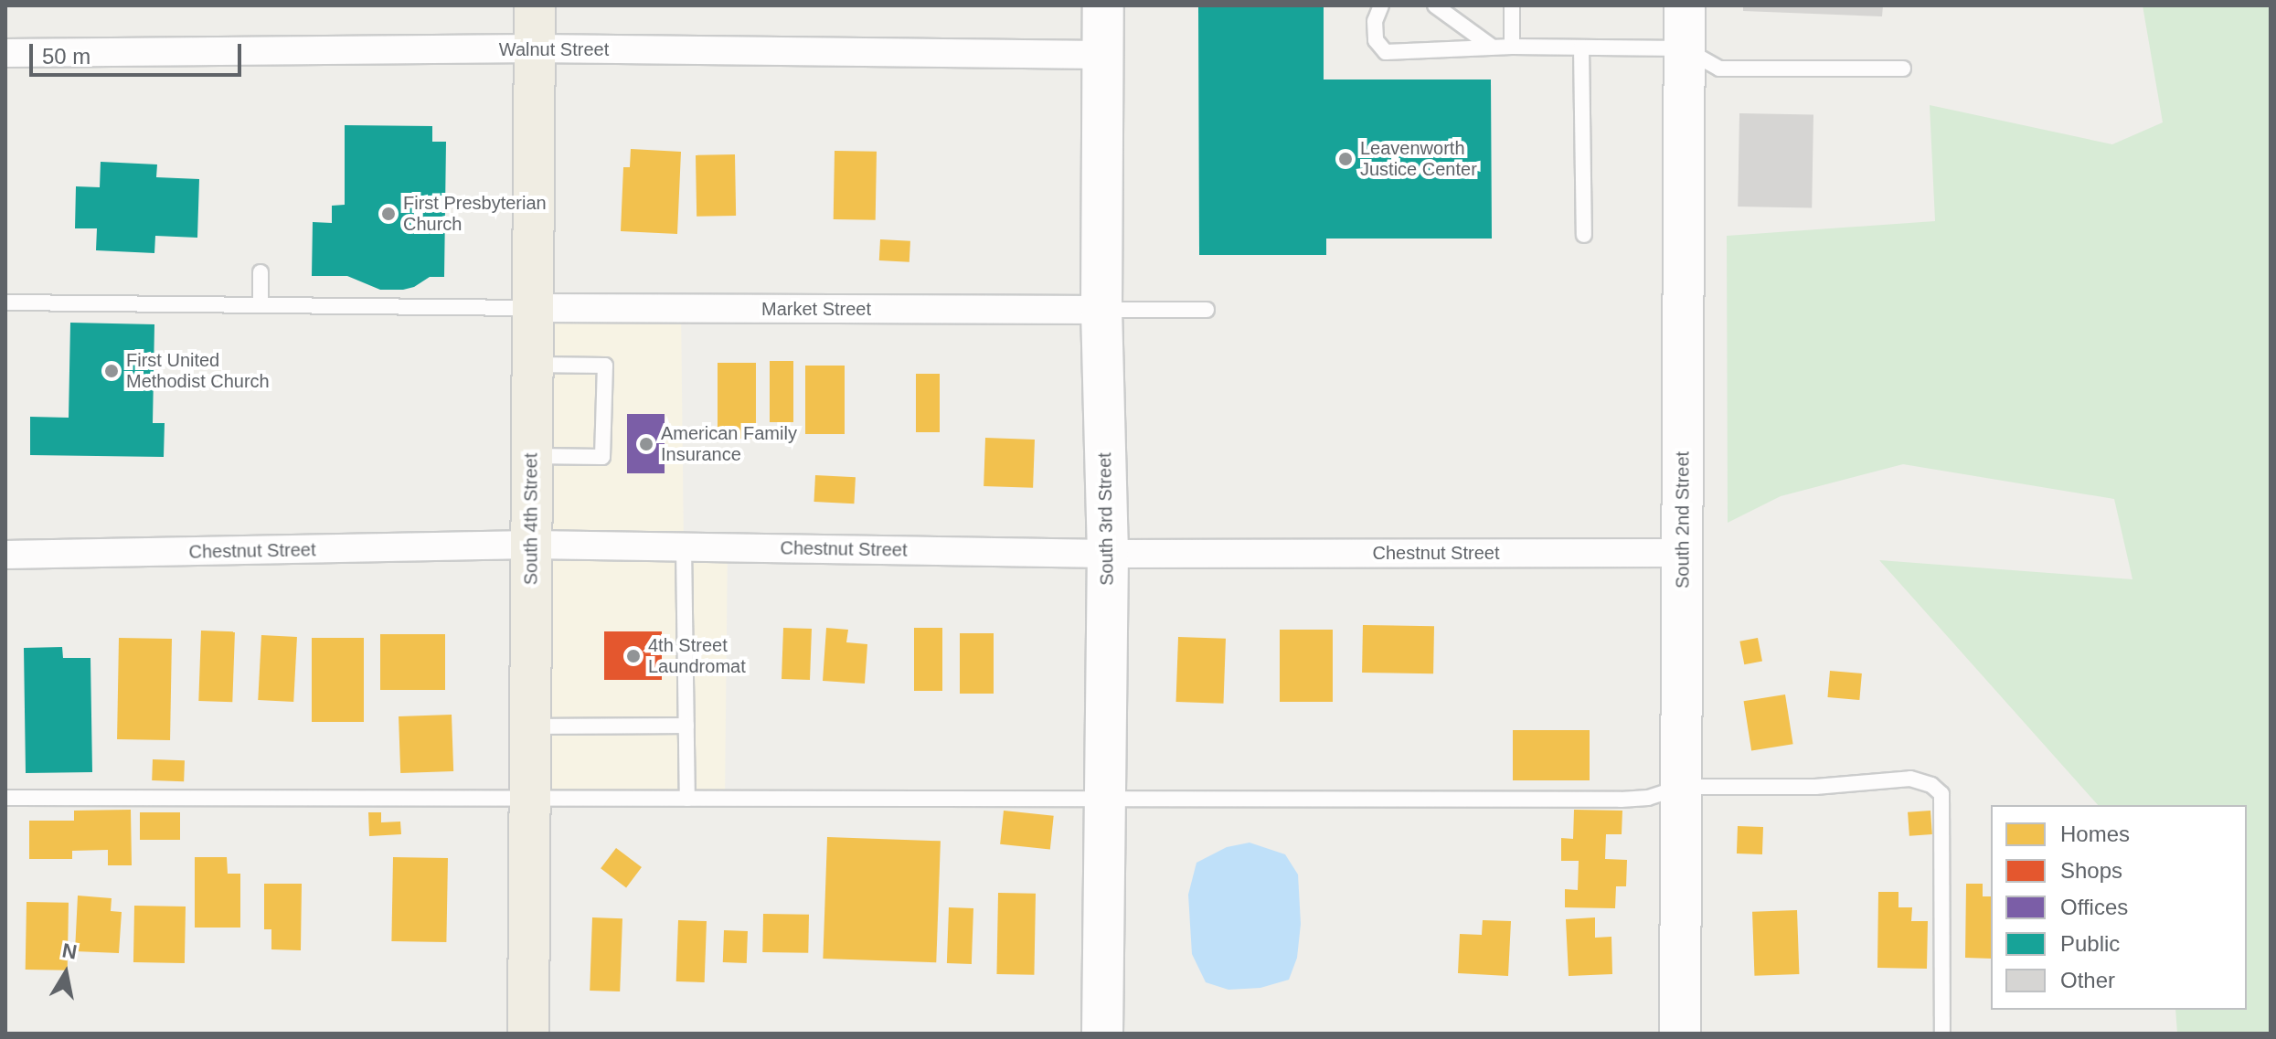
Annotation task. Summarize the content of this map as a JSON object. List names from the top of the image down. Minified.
{"streets":{"highway":["South 4th Street"],"street":["Walnut Street","Market Street","South 3rd Street","South 2nd Street","Chestnut Street"]},"crossings":[["Walnut Street","South 4th Street"],["Walnut Street","South 3rd Street"],["Market Street","South 4th Street"],["Market Street","South 3rd Street"],["South 4th Street","Chestnut Street"],["South 3rd Street","Chestnut Street"],["South 2nd Street","Chestnut Street"]],"places":["Leavenworth Justice Center","First Presbyterian Church","First United Methodist Church","American Family Insurance","4th Street Laundromat"],"legend":["Homes","Shops","Offices","Public","Other"],"scale_bar":"50 m","north":"top"}
